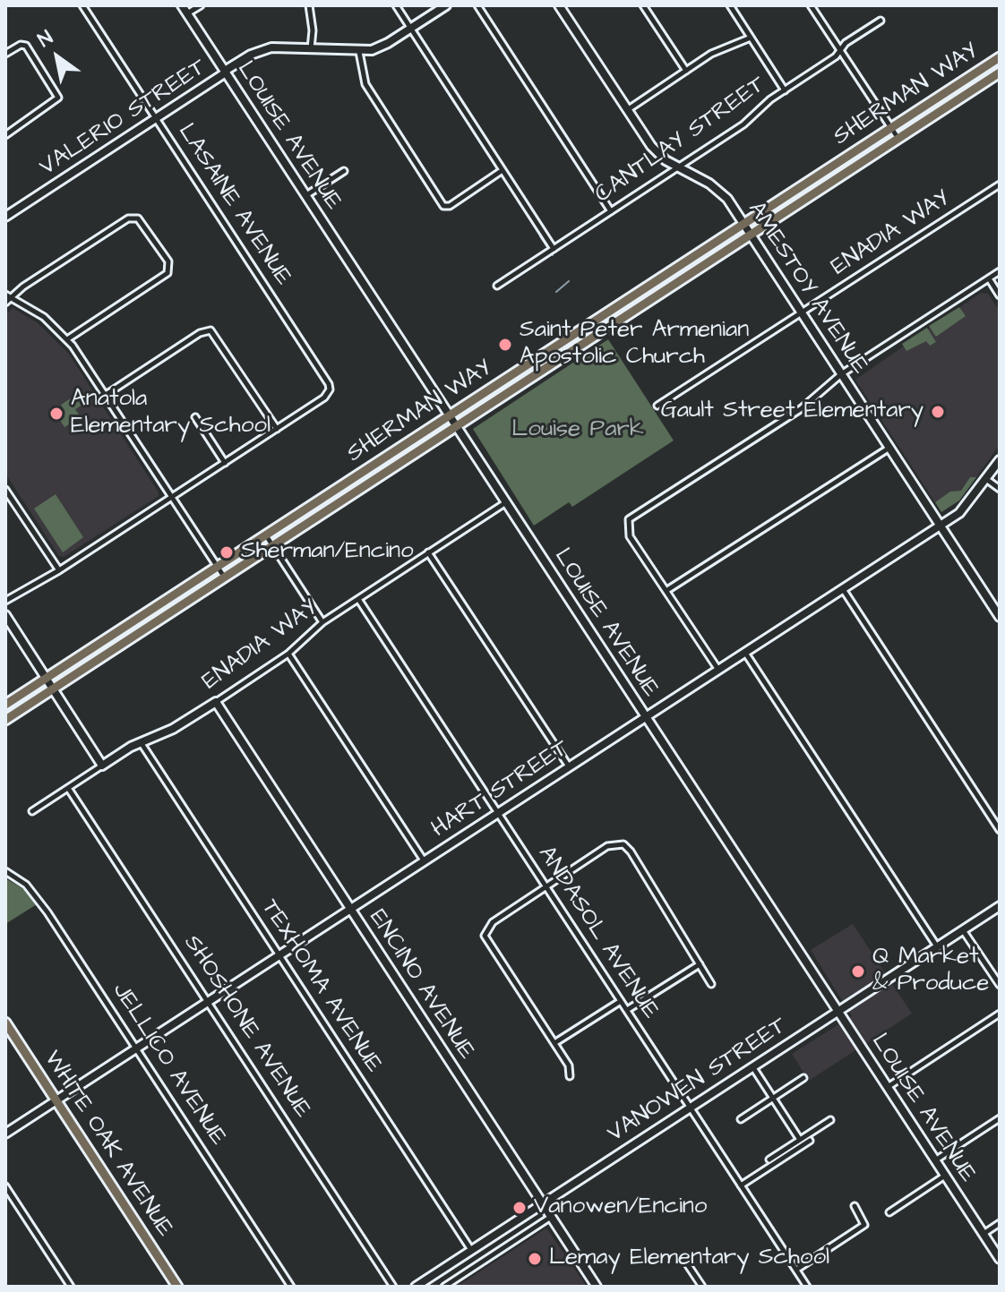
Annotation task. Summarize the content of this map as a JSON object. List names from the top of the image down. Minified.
{"streets":{"main road":["SHERMAN WAY","WHITE OAK AVENUE"],"street":["VALERIO STREET","LOUISE AVENUE","CANTLAY STREET","LASAINE AVENUE","ENADIA WAY","AMESTOY AVENUE","HART STREET","ANDASOL AVENUE","ENCINO AVENUE","TEXHOMA AVENUE","SHOSHONE AVENUE","JELLICO AVENUE","VANOWEN STREET"]},"crossings":[["SHERMAN WAY","LOUISE AVENUE"],["SHERMAN WAY","AMESTOY AVENUE"],["VALERIO STREET","LOUISE AVENUE"],["VALERIO STREET","LASAINE AVENUE"],["LOUISE AVENUE","ENADIA WAY"],["LOUISE AVENUE","HART STREET"],["LOUISE AVENUE","VANOWEN STREET"],["CANTLAY STREET","AMESTOY AVENUE"],["ENADIA WAY","AMESTOY AVENUE"],["ENADIA WAY","ANDASOL AVENUE"],["ENADIA WAY","ENCINO AVENUE"],["ENADIA WAY","TEXHOMA AVENUE"],["ENADIA WAY","SHOSHONE AVENUE"],["AMESTOY AVENUE","HART STREET"],["HART STREET","ANDASOL AVENUE"],["HART STREET","ENCINO AVENUE"],["HART STREET","TEXHOMA AVENUE"],["HART STREET","SHOSHONE AVENUE"],["HART STREET","JELLICO AVENUE"],["HART STREET","WHITE OAK AVENUE"],["ANDASOL AVENUE","VANOWEN STREET"],["ENCINO AVENUE","VANOWEN STREET"],["TEXHOMA AVENUE","VANOWEN STREET"]],"parks":["Louise Park"],"places":["Saint Peter Armenian Apostolic Church","Gault Street Elementary","Anatola Elementary School","Sherman/Encino","Q Market & Produce","Vanowen/Encino","Lemay Elementary School"],"north":"top left"}
